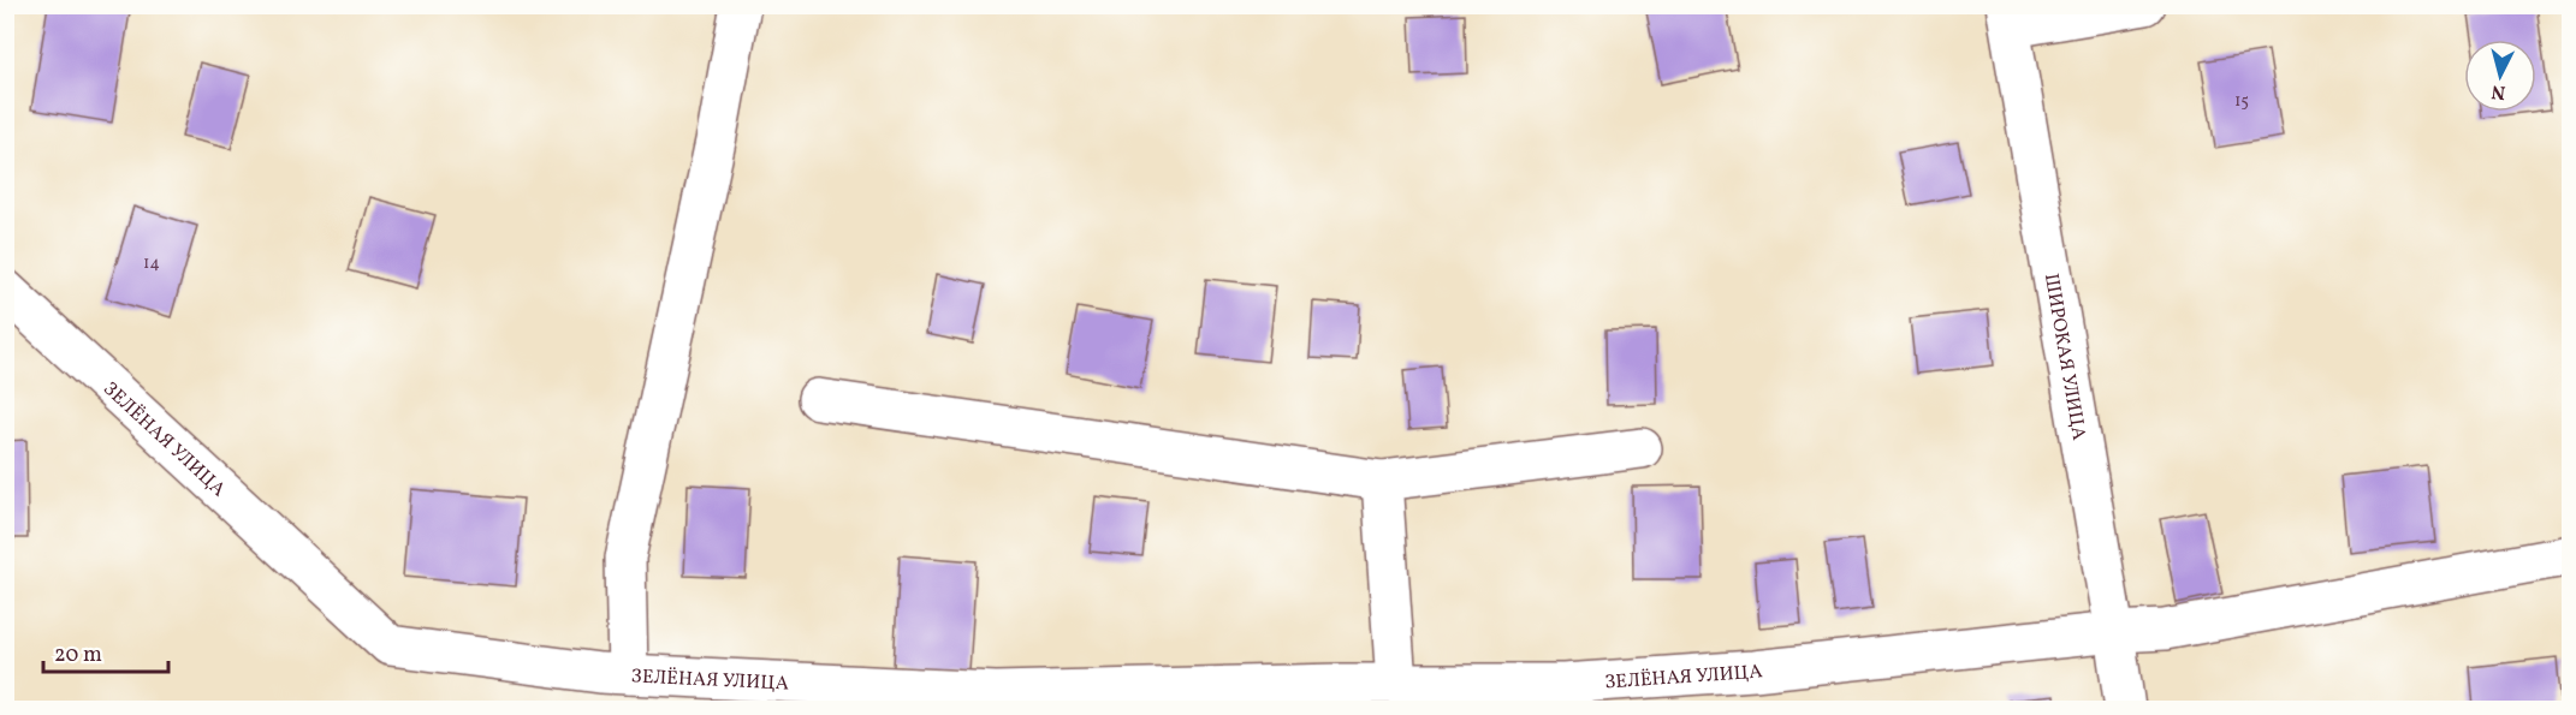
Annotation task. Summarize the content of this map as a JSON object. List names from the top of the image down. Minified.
{"streets":{"street":["ШИРОКАЯ УЛИЦА","ЗЕЛЁНАЯ УЛИЦА"]},"crossings":[["ШИРОКАЯ УЛИЦА","ЗЕЛЁНАЯ УЛИЦА"]],"house_numbers":["15","14"],"scale_bar":"20 m","north":"bottom"}
